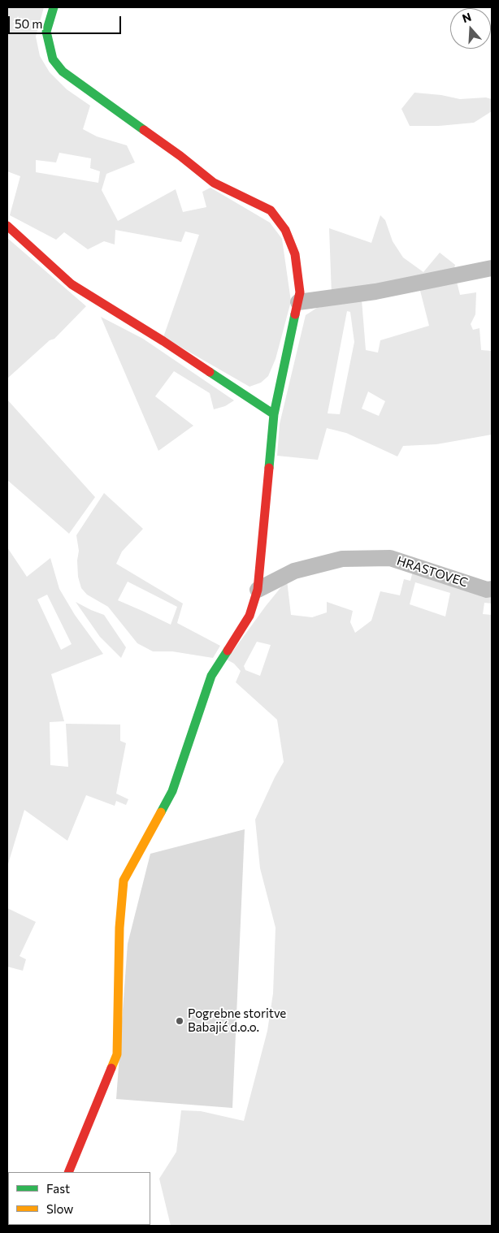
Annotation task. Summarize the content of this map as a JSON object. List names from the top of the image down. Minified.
{"streets":{"street":["HRASTOVEC"]},"places":["Pogrebne storitve Babajić d.o.o."],"legend":["Fast","Slow"],"scale_bar":"50 m","north":"top"}
